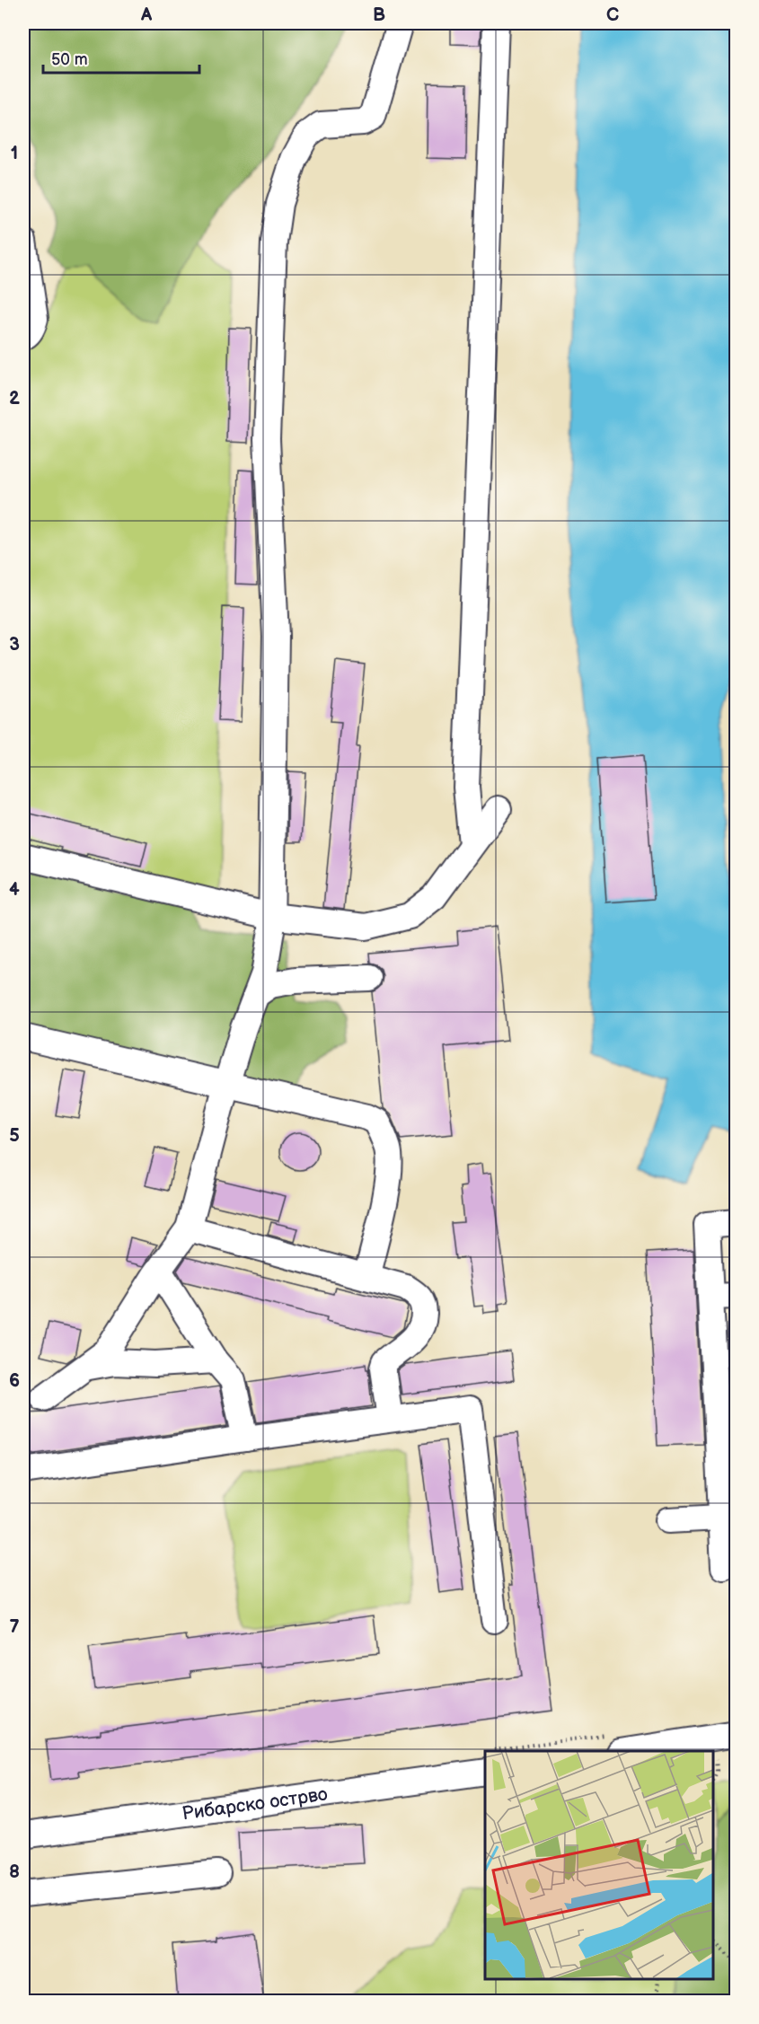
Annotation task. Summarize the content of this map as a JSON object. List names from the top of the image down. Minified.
{"streets":{"street":["Рибарско острво"]},"scale_bar":"50 m","grid":{"columns":["A","B","C"],"rows":["1","2","3","4","5","6","7","8"]}}
